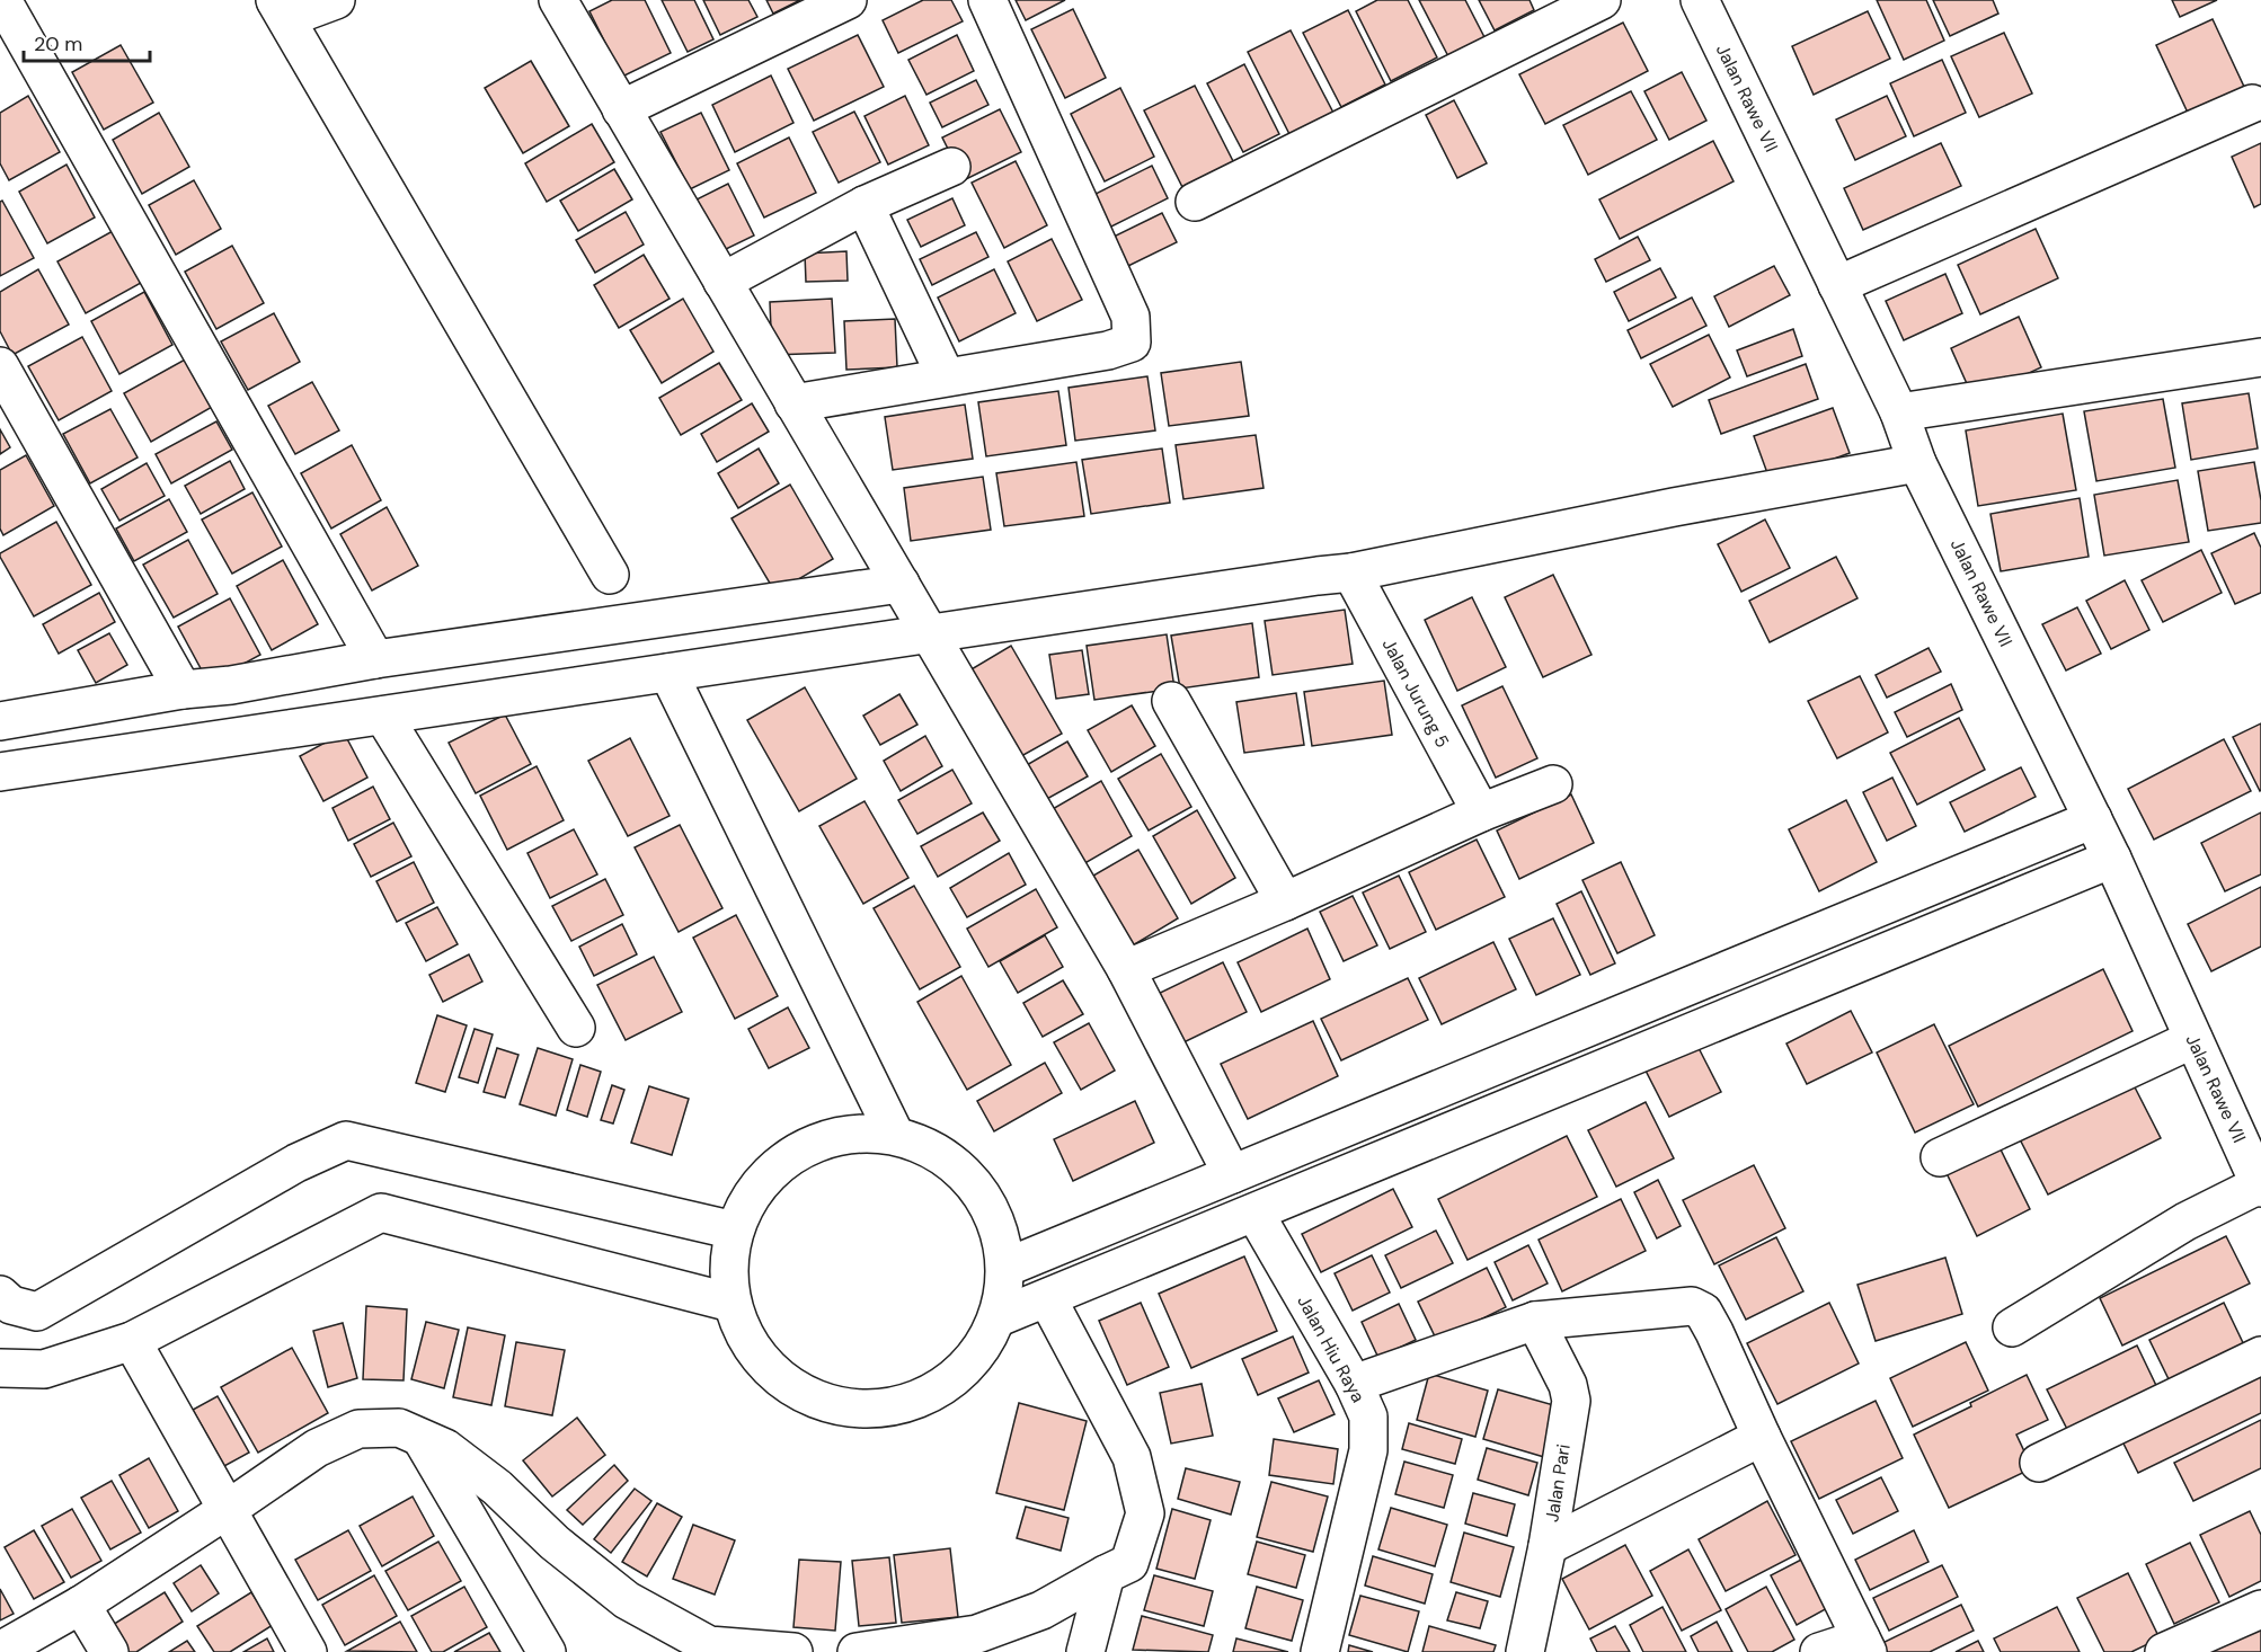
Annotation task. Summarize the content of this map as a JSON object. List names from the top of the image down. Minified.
{"streets":{"street":["Jalan Rawe VII","Jalan Jurung 5","Jalan Hiu Raya","Jalan Pari"]},"scale_bar":"20 m"}
